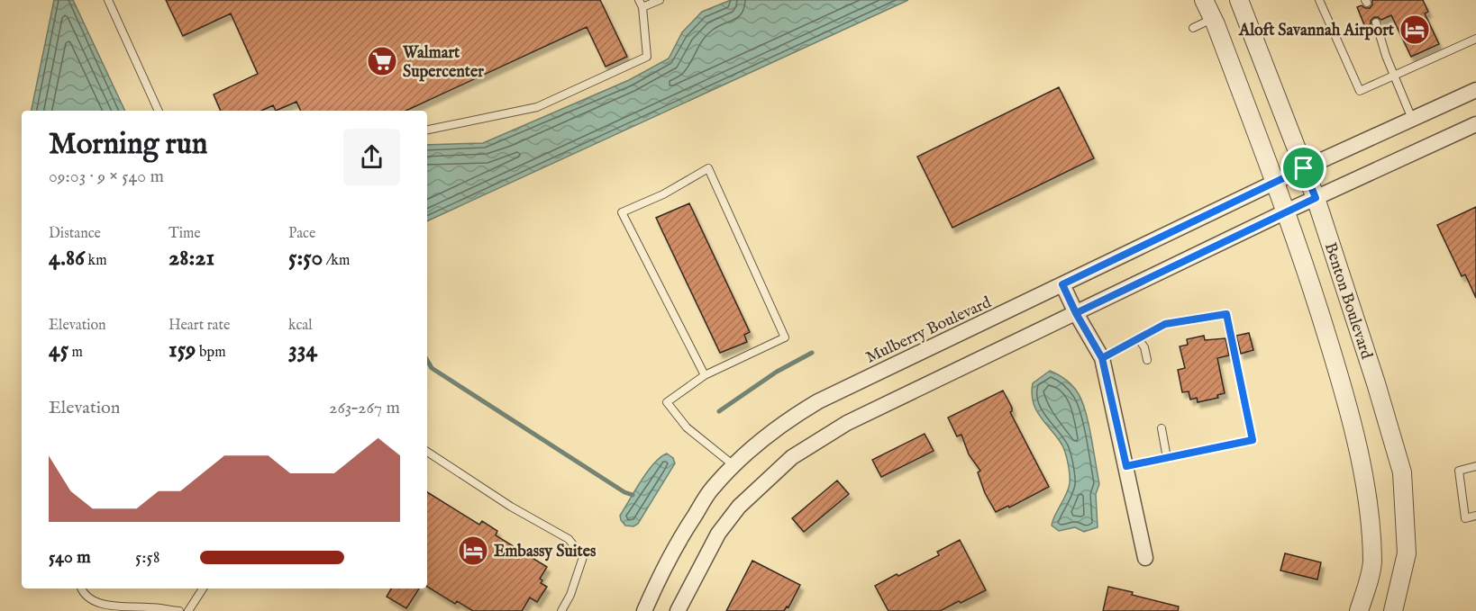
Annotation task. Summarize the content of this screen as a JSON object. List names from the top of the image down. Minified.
{"streets":{"street":["Benton Boulevard","Mulberry Boulevard"]},"crossings":[["Benton Boulevard","Mulberry Boulevard"]],"places":{"hotel":["Aloft Savannah Airport","Embassy Suites"],"supermarket":["Walmart Supercenter"]},"page":{"heading":["Morning run","09:03 · 9 × 540 m"],"stats":[["Distance","4.86 km"],["Time","28:21"],["Pace","5:50 /km"],["Elevation","45 m"],["Heart rate","159 bpm"],["kcal","334"]],"chart":["Elevation","263–267 m"],"list":[{"name":"540 m","note":"5:58"}]}}
